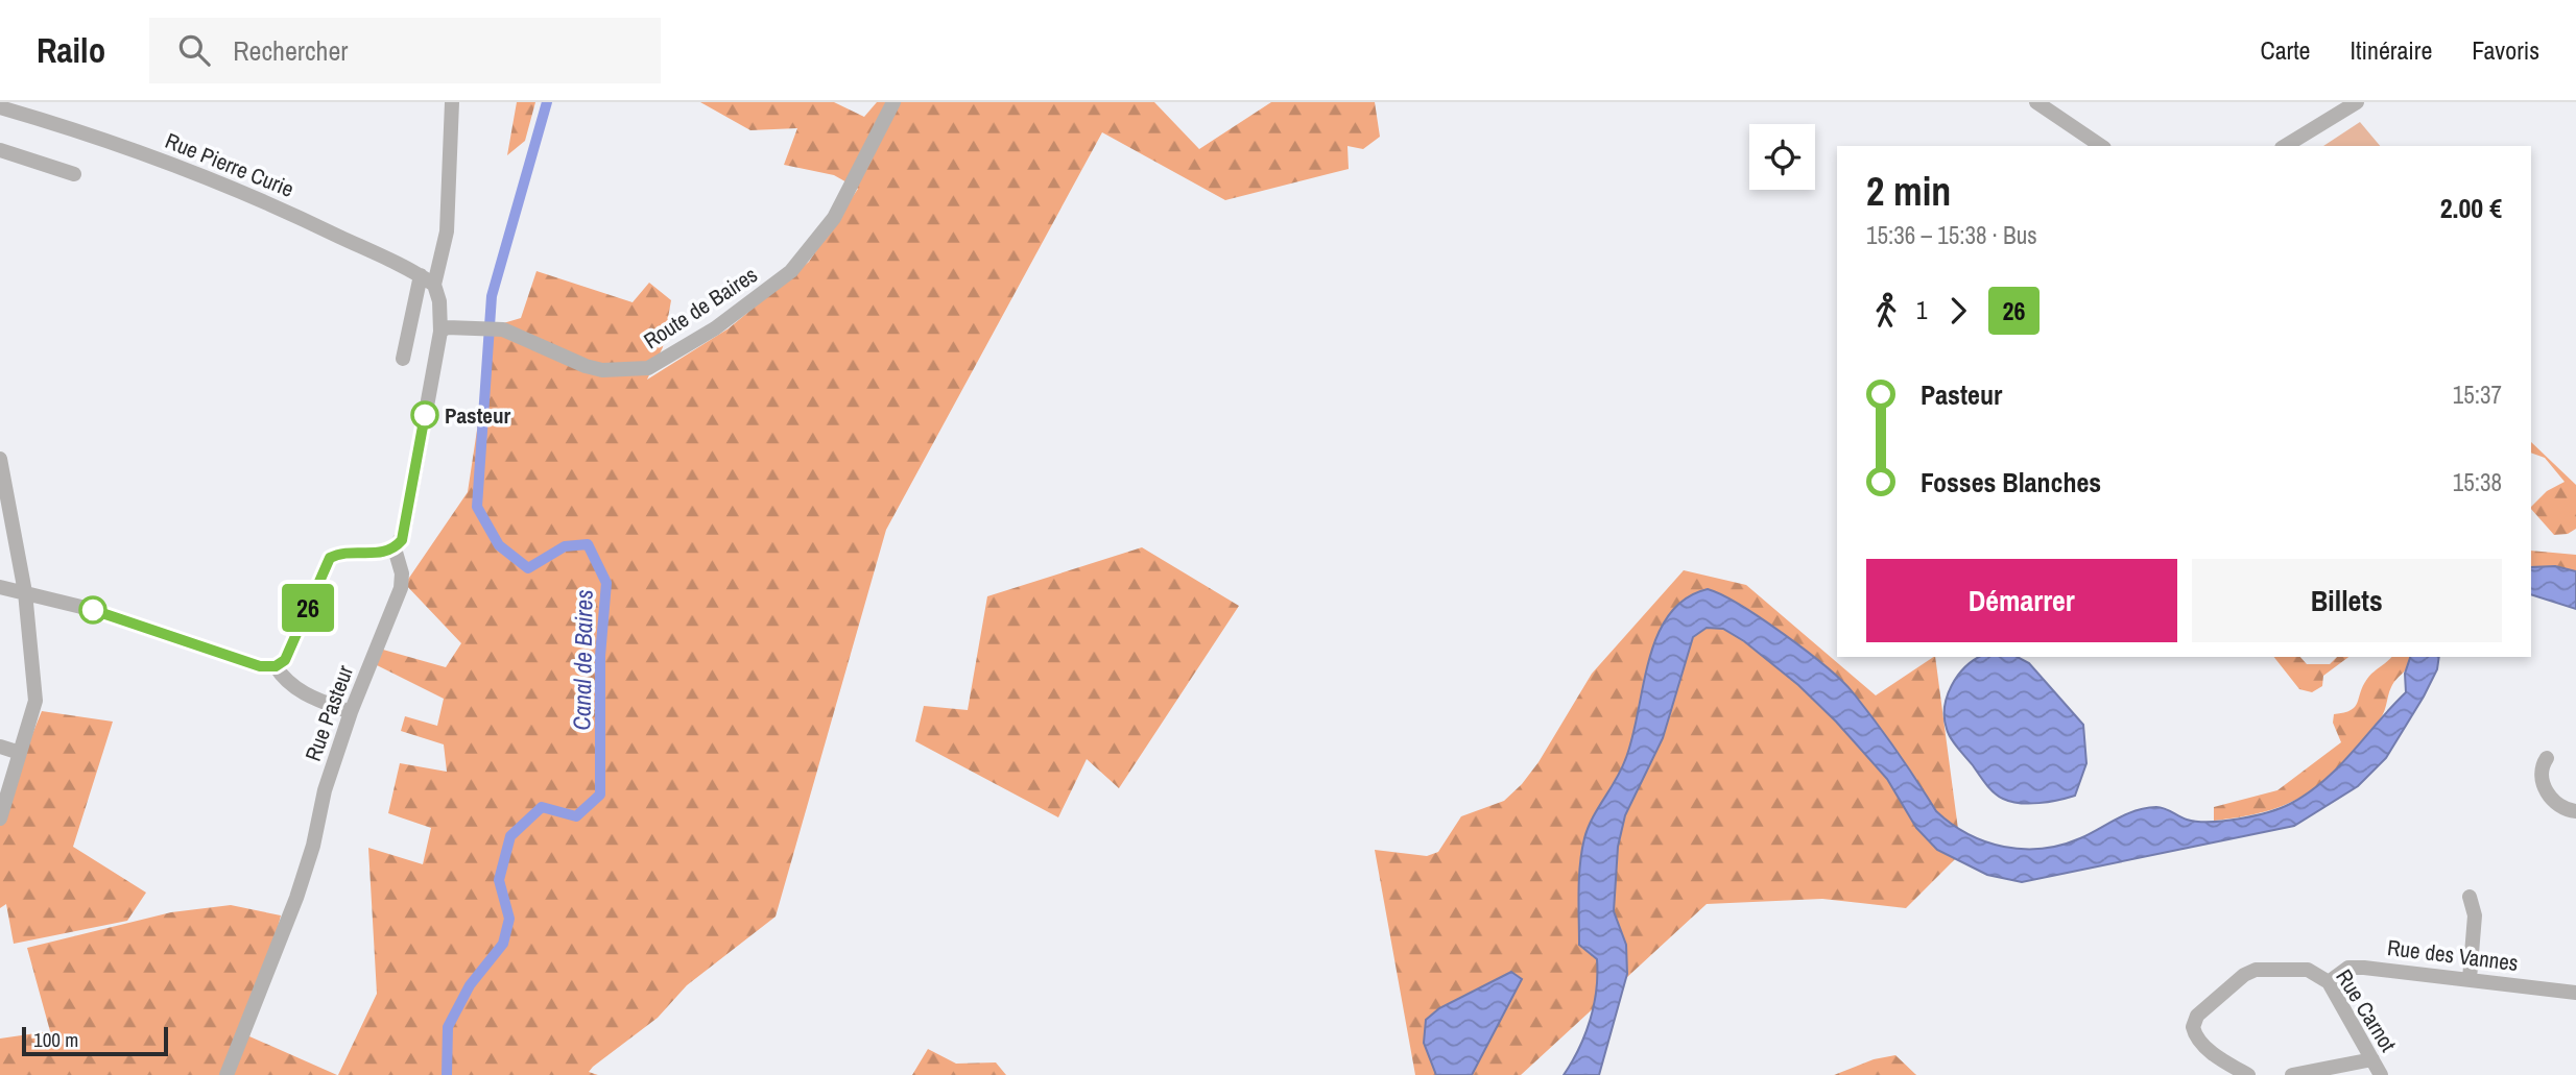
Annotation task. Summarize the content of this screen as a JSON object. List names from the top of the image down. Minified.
{"streets":{"street":["Rue Pierre Curie","Route de Baires","Rue Pasteur","Rue des Vannes","Rue Carnot"]},"crossings":[["Rue des Vannes","Rue Carnot"]],"water":["Canal de Baires"],"places":["Pasteur"],"lines":["bus line 26"],"scale_bar":"100 m","page":{"header":"Railo","search":"Rechercher","nav":["Carte","Itinéraire","Favoris"],"on_map":"26","heading":["2 min","15:36 – 15:38 · Bus","2.00 €"],"legs":["1","26"],"list":[{"name":"Pasteur","value":"15:37"},{"name":"Fosses Blanches","value":"15:38"}],"buttons":["Démarrer","Billets"],"scale":"100 m"}}
